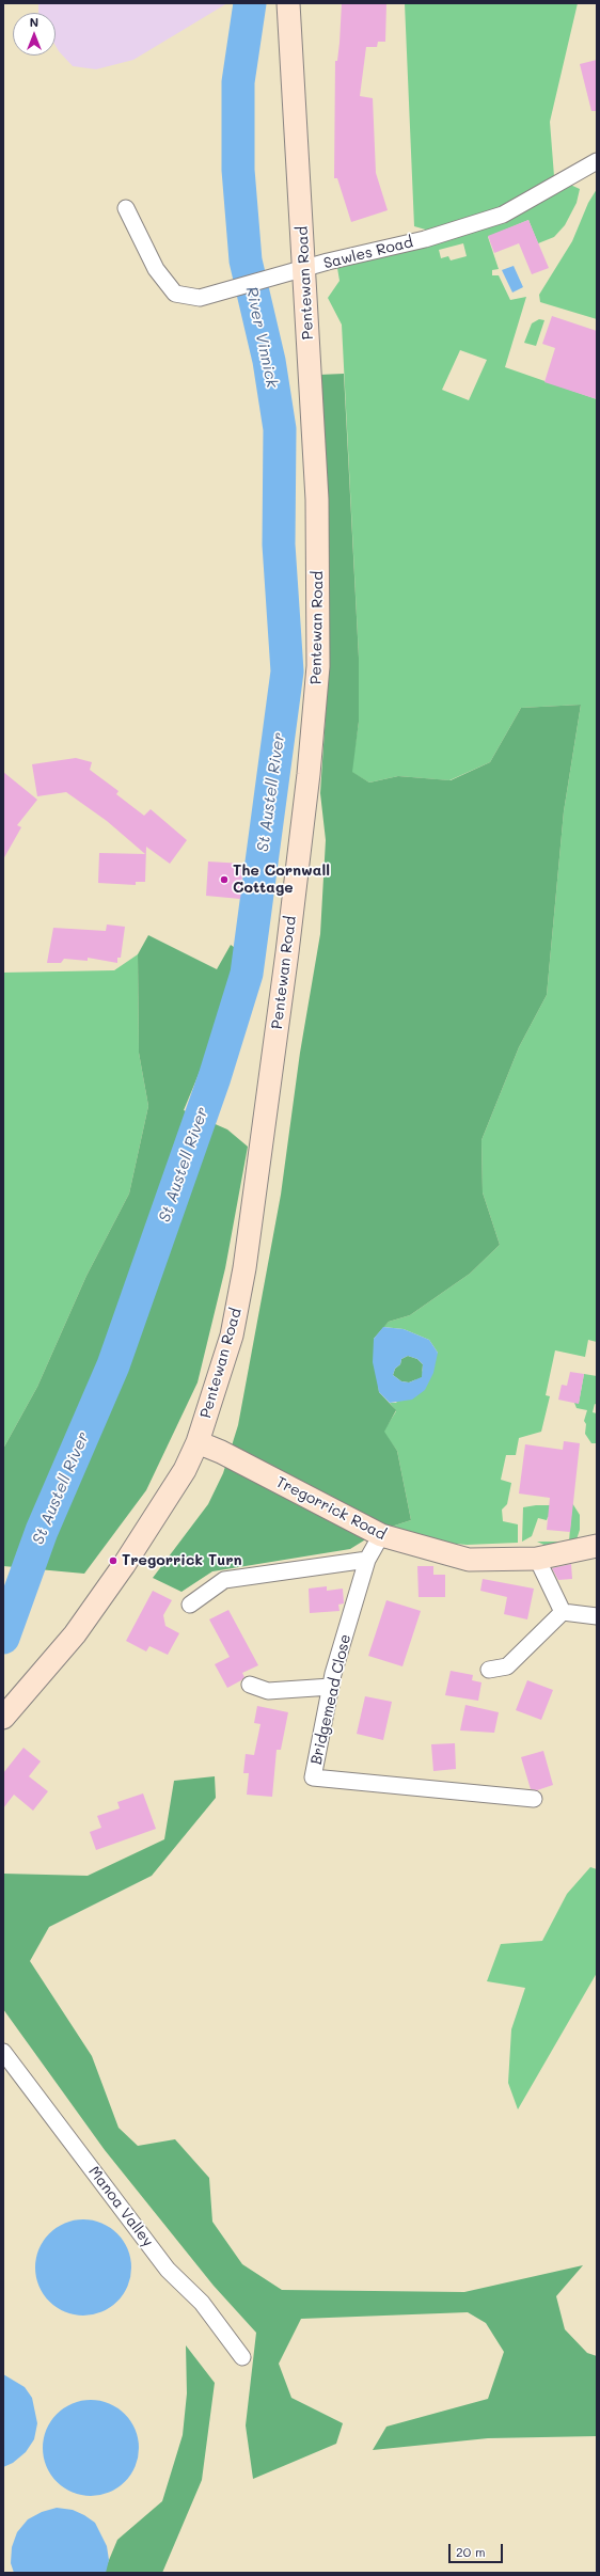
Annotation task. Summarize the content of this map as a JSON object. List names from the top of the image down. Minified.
{"streets":{"main road":["Pentewan Road","Tregorrick Road"],"street":["Sawles Road","Bridgemead Close","Manoa Valley"]},"crossings":[["Sawles Road","Pentewan Road"],["Pentewan Road","Tregorrick Road"],["Tregorrick Road","Bridgemead Close"]],"water":["River Vinnick","St Austell River"],"places":["The Cornwall Cottage","Tregorrick Turn"],"scale_bar":"20 m","north":"top"}
